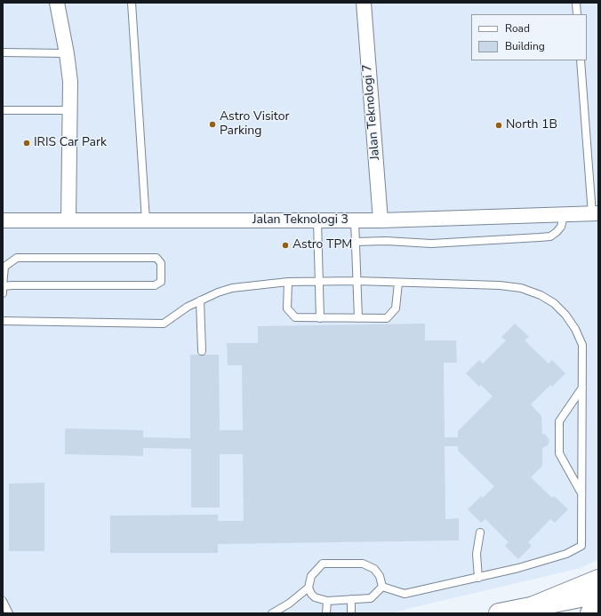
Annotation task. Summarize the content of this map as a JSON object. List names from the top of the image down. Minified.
{"streets":{"street":["Jalan Teknologi 7","Jalan Teknologi 3"]},"crossings":[["Jalan Teknologi 7","Jalan Teknologi 3"]],"places":["Astro Visitor Parking","North 1B","IRIS Car Park","Astro TPM"],"legend":["Road","Building"]}
